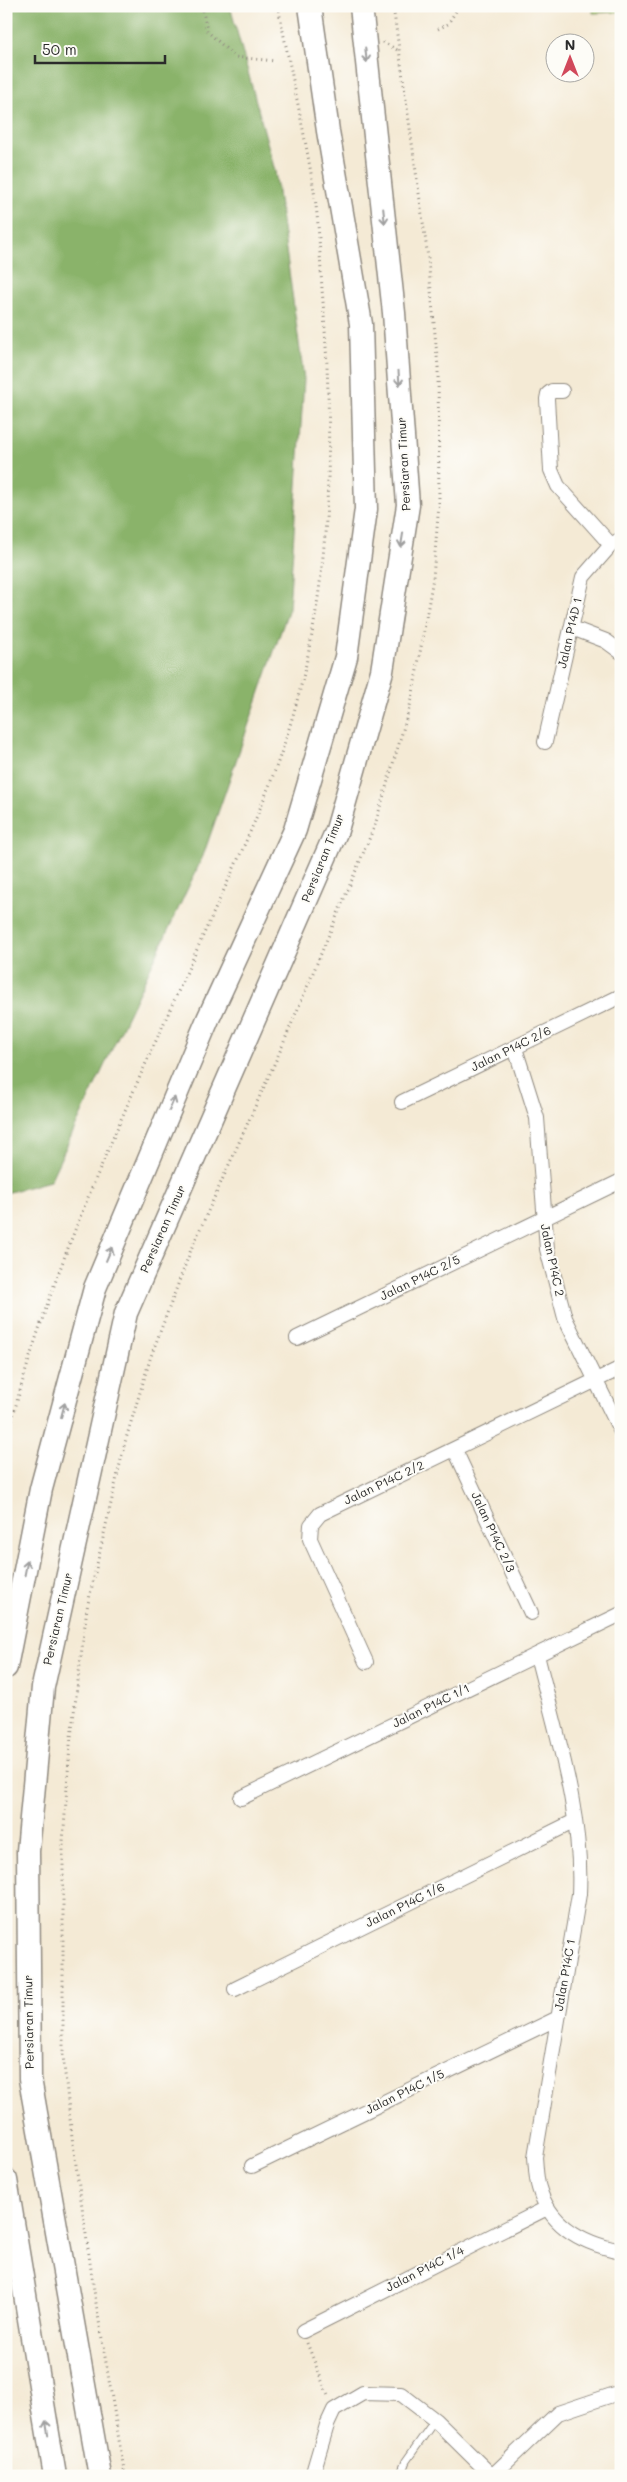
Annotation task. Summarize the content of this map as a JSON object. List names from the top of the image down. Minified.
{"streets":{"main road":["Persiaran Timur"],"street":["Jalan P14D 1","Jalan P14C 2/6","Jalan P14C 2","Jalan P14C 2/5","Jalan P14C 2/2","Jalan P14C 2/3","Jalan P14C 1/1","Jalan P14C 1/6","Jalan P14C 1","Jalan P14C 1/5","Jalan P14C 1/4"]},"crossings":[["Jalan P14C 2/6","Jalan P14C 2"],["Jalan P14C 2","Jalan P14C 2/5"],["Jalan P14C 2","Jalan P14C 2/2"],["Jalan P14C 2/2","Jalan P14C 2/3"],["Jalan P14C 1/1","Jalan P14C 1"],["Jalan P14C 1/6","Jalan P14C 1"],["Jalan P14C 1","Jalan P14C 1/5"],["Jalan P14C 1","Jalan P14C 1/4"]],"scale_bar":"50 m","north":"top"}
